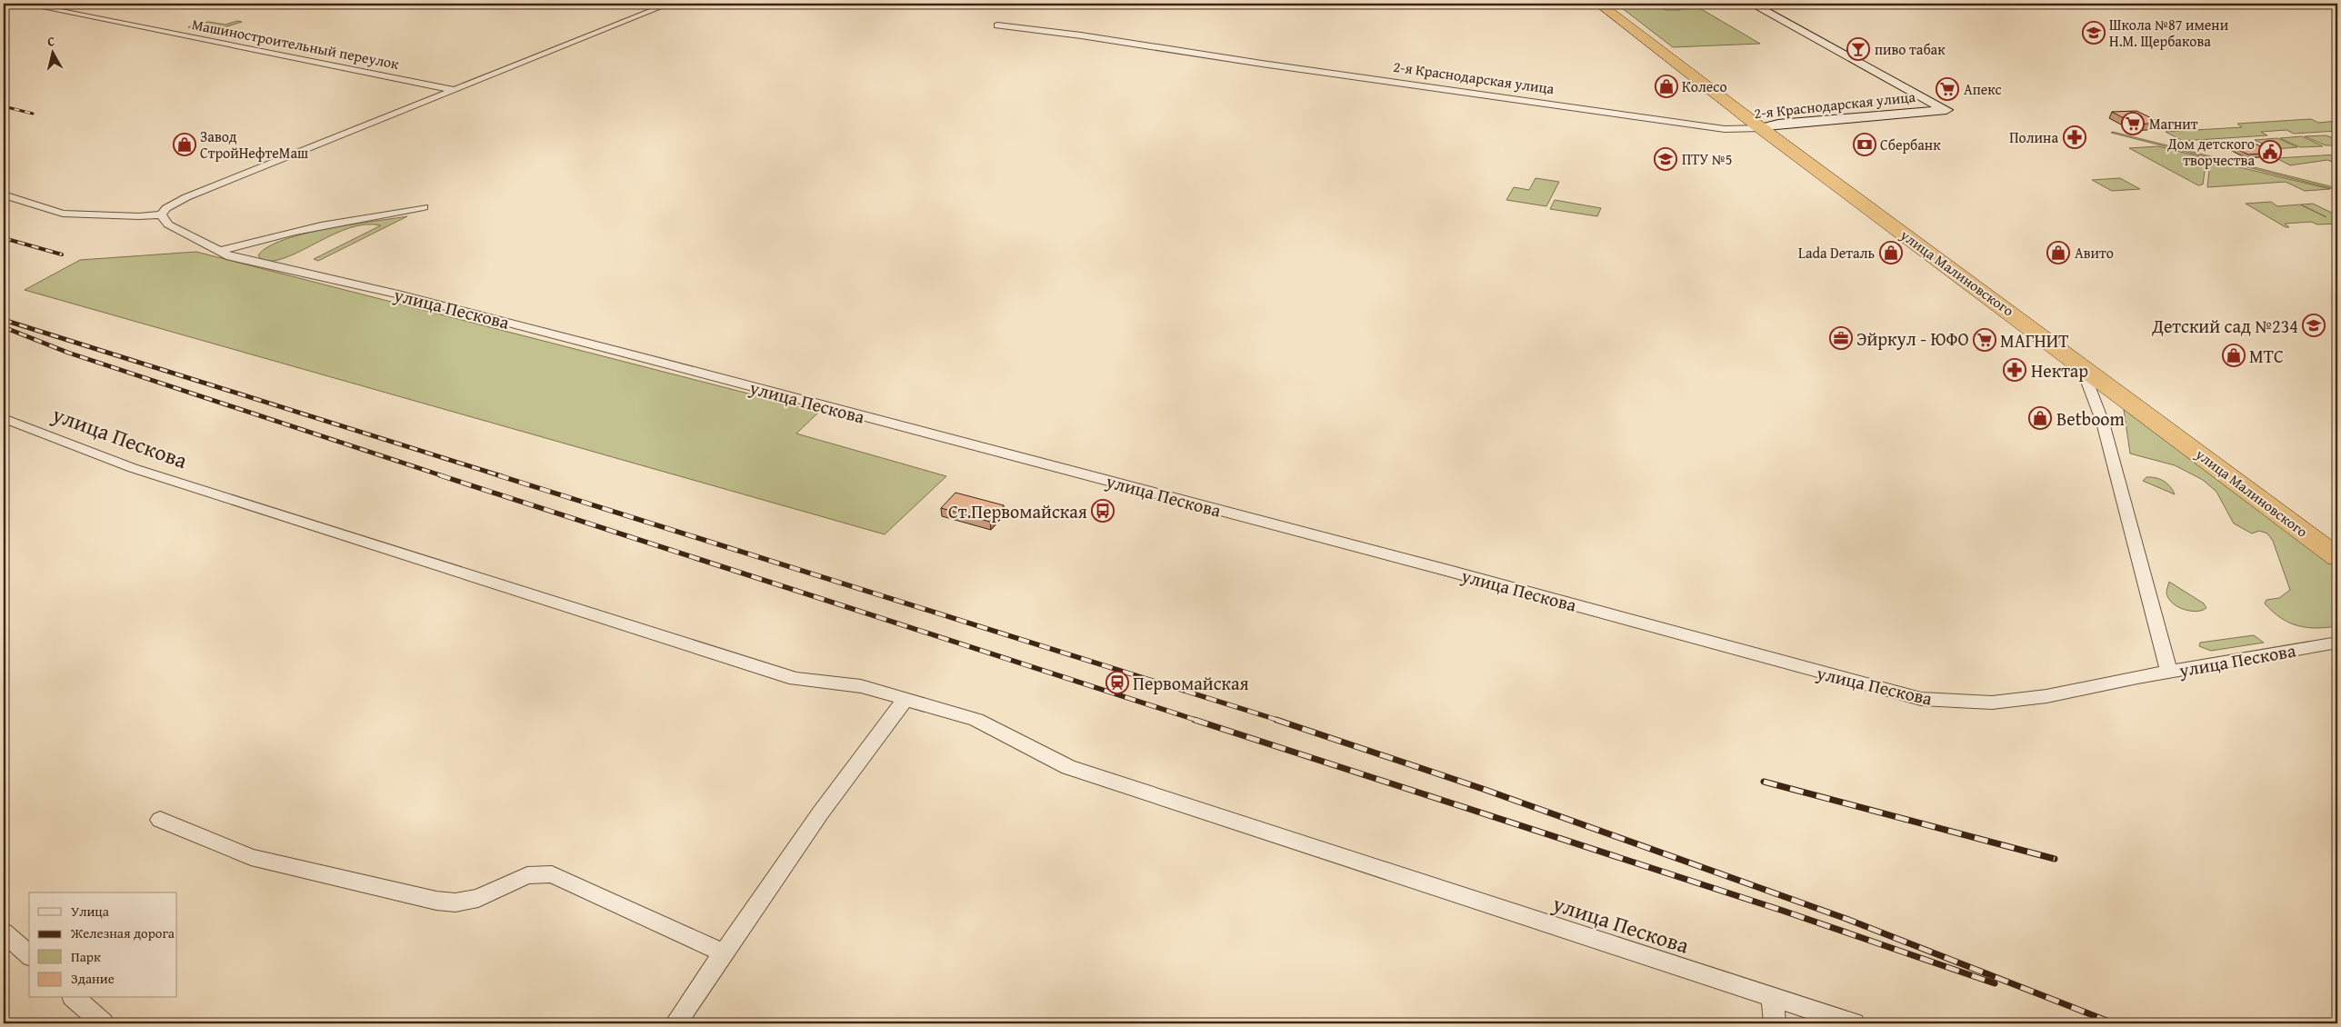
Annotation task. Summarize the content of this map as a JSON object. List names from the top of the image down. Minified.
{"streets":{"highway":["улица Малиновского"],"street":["Машиностроительный переулок","2-я Краснодарская улица","улица Пескова"]},"crossings":[["2-я Краснодарская улица","улица Малиновского"]],"places":{"school or university":["Школа №87 имени Н.М. Щербакова","ПТУ №5","Детский сад №234"],"bar":["пиво табак"],"shop":["Колесо","Завод СтройНефтеМаш","Lada Dеталь","Авито","МТС","Betboom"],"supermarket":["Апекс","Магнит","МАГНИТ"],"pharmacy":["Полина","Нектар"],"bank":["Сбербанк"],"public building":["Дом детского творчества"],"office":["Эйркул - ЮФО"],"bus stop":["Ст.Первомайская"],"station":["Первомайская"]},"legend":["Улица","Железная дорога","Парк","Здание"],"north":"top"}
